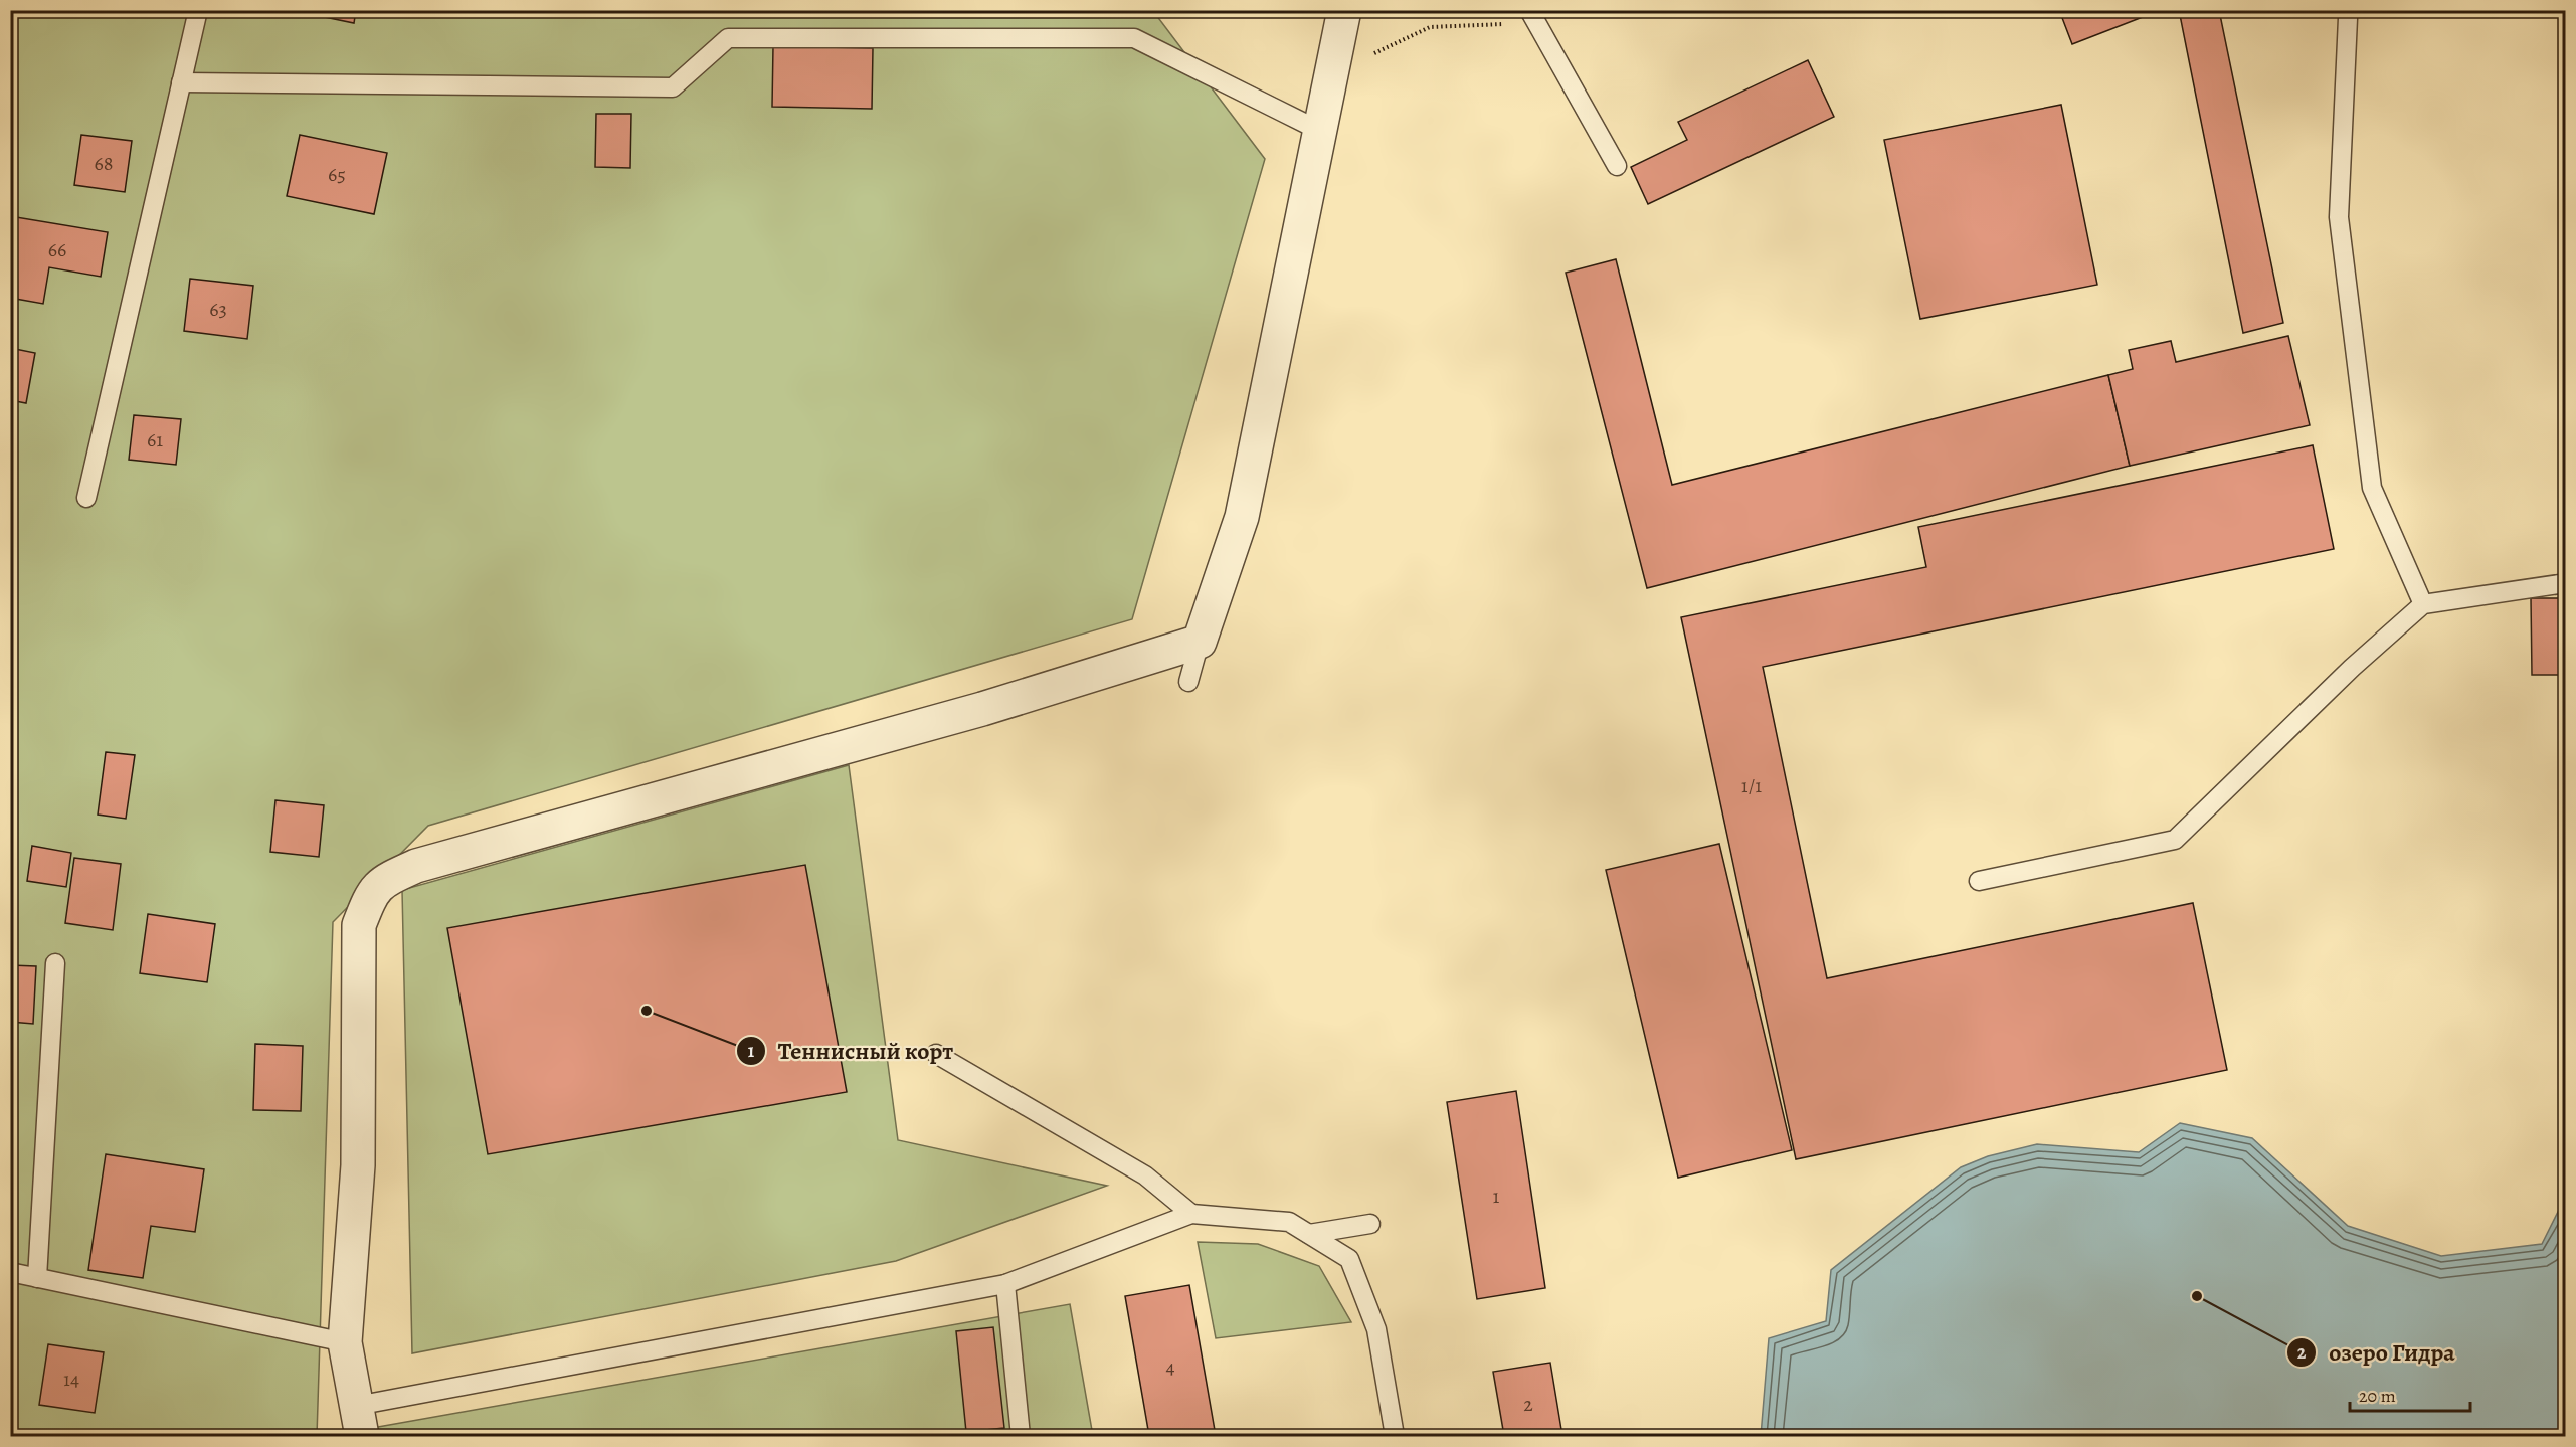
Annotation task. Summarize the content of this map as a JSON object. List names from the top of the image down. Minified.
{"places":["Теннисный корт","озеро Гидра"],"house_numbers":["68","65","66","63","61","1/1","1","4","14","2"],"scale_bar":"20 m"}
